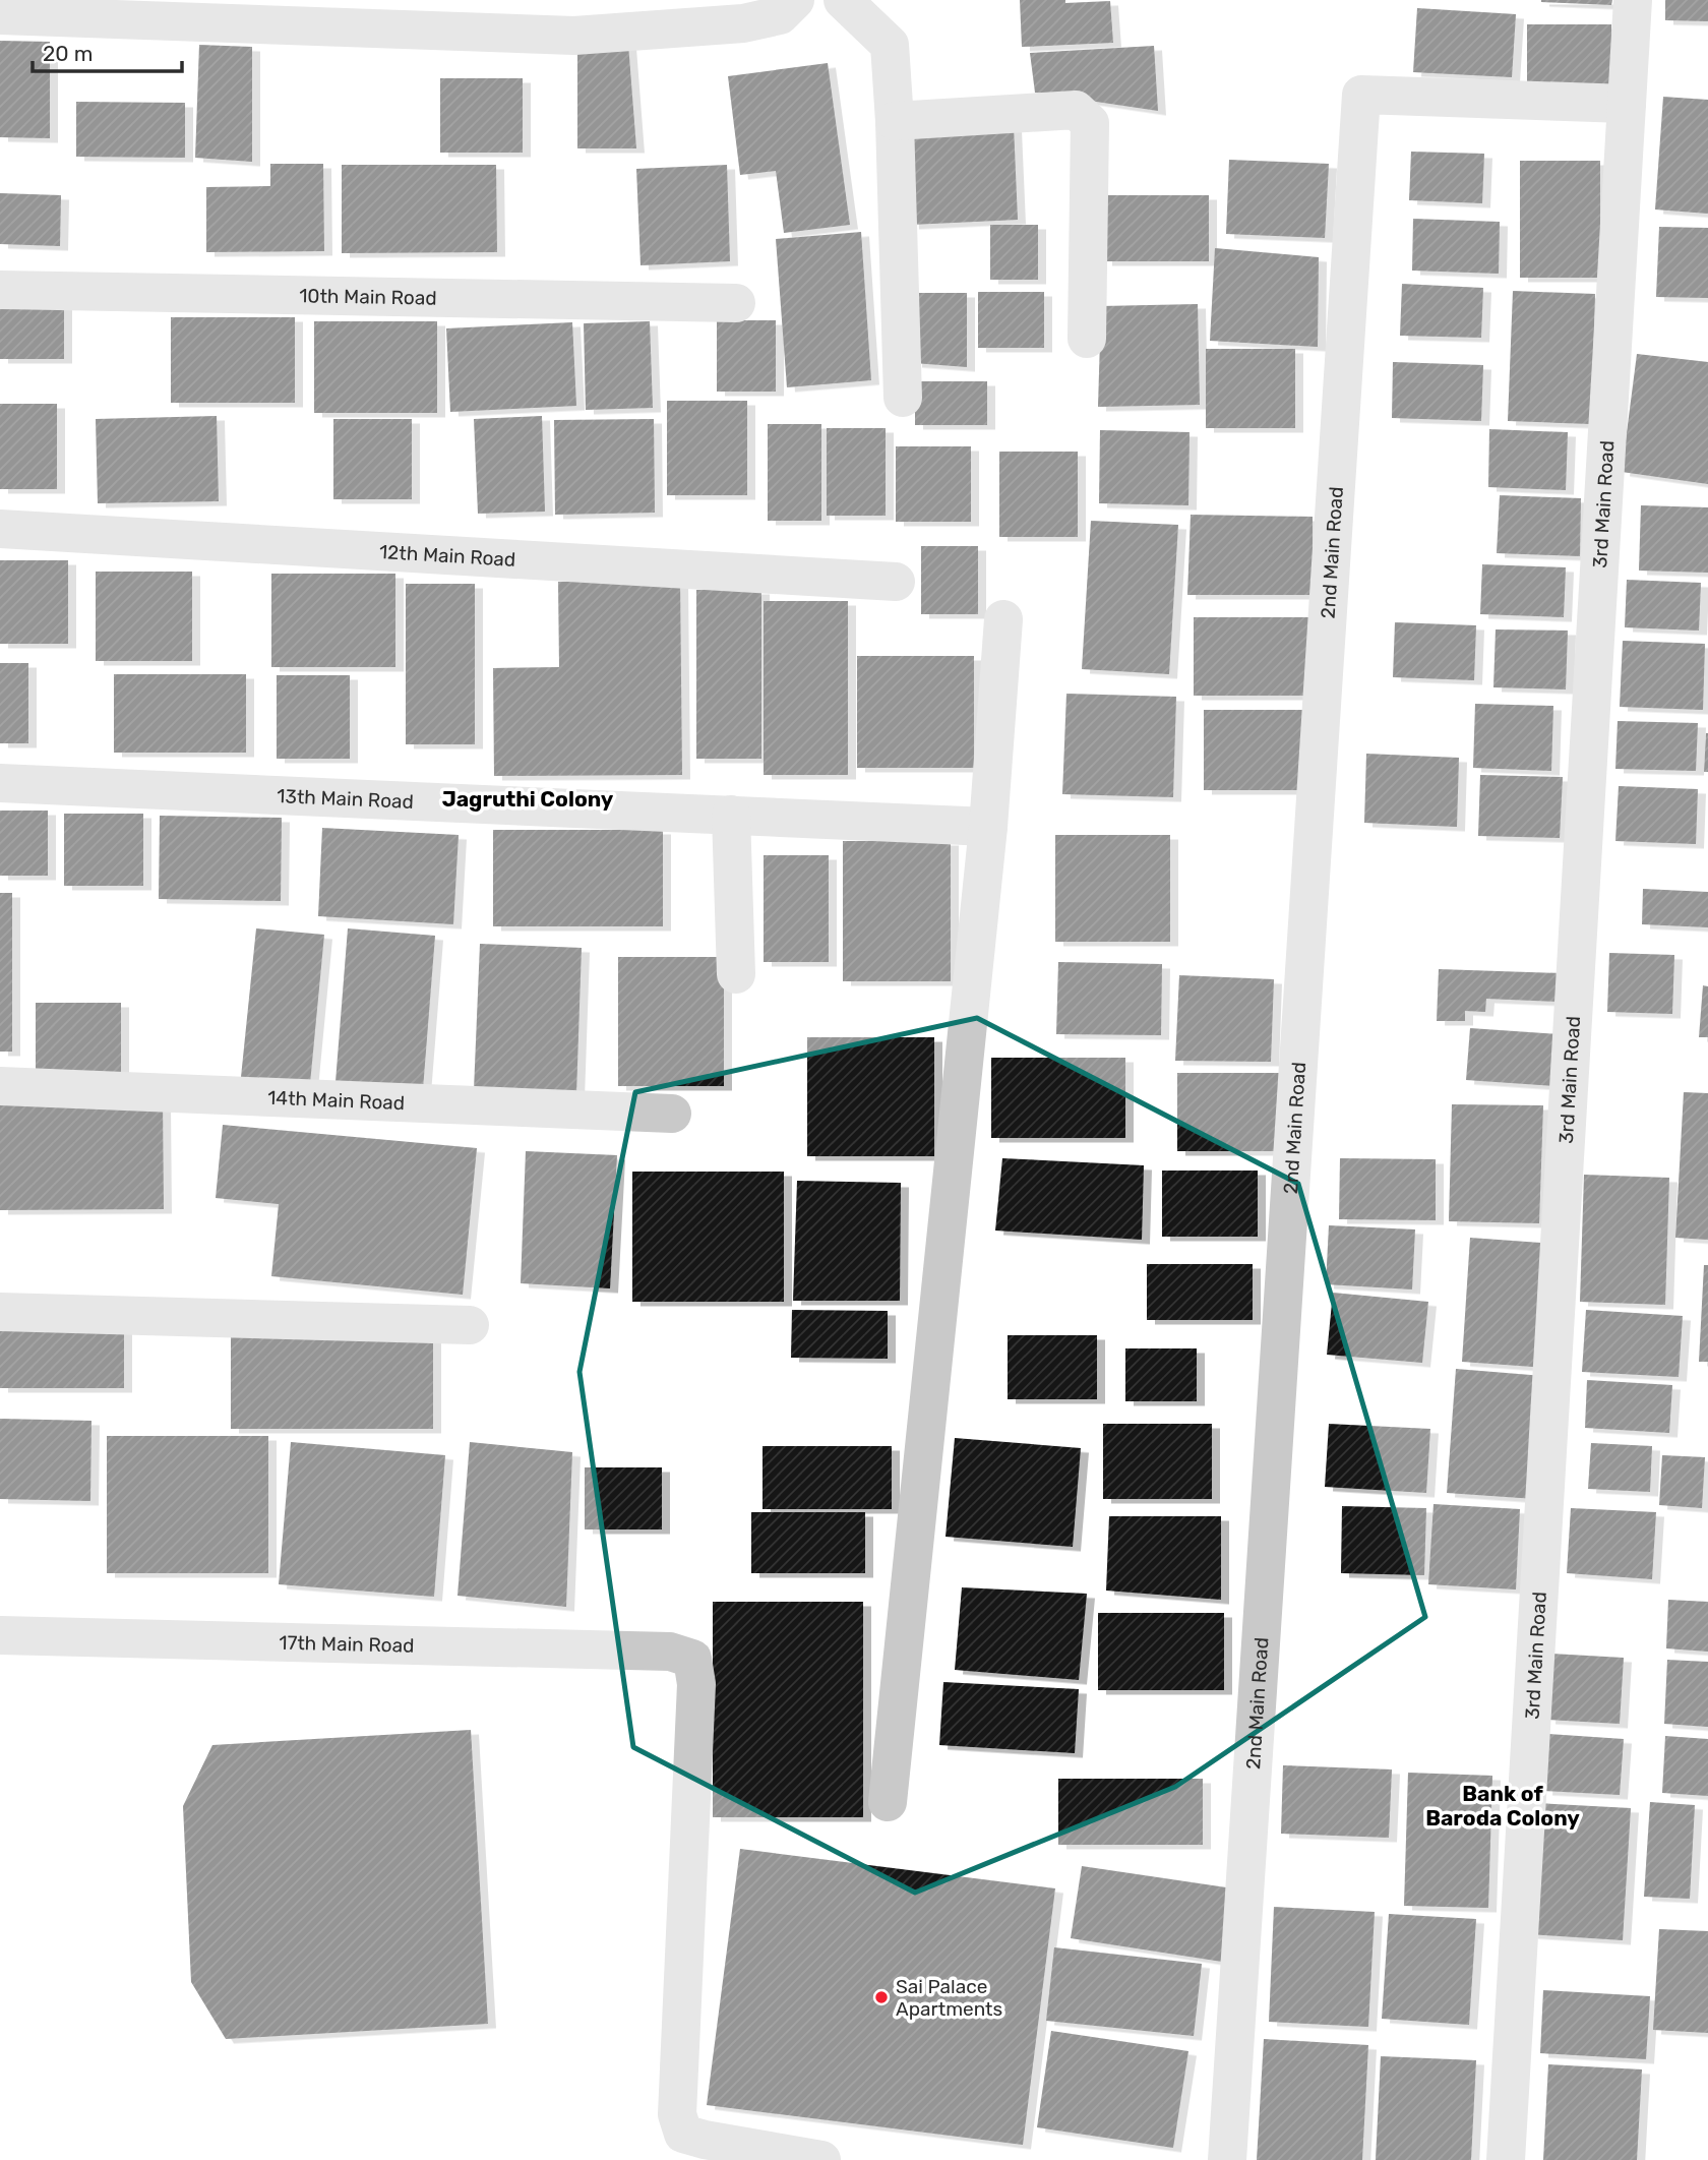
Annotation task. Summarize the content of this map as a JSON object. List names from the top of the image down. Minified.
{"streets":{"street":["10th Main Road","3rd Main Road","2nd Main Road","12th Main Road","13th Main Road","14th Main Road","17th Main Road"]},"crossings":[["3rd Main Road","2nd Main Road"]],"districts":["Jagruthi Colony","Bank of Baroda Colony"],"places":["Sai Palace Apartments"],"scale_bar":"20 m"}
